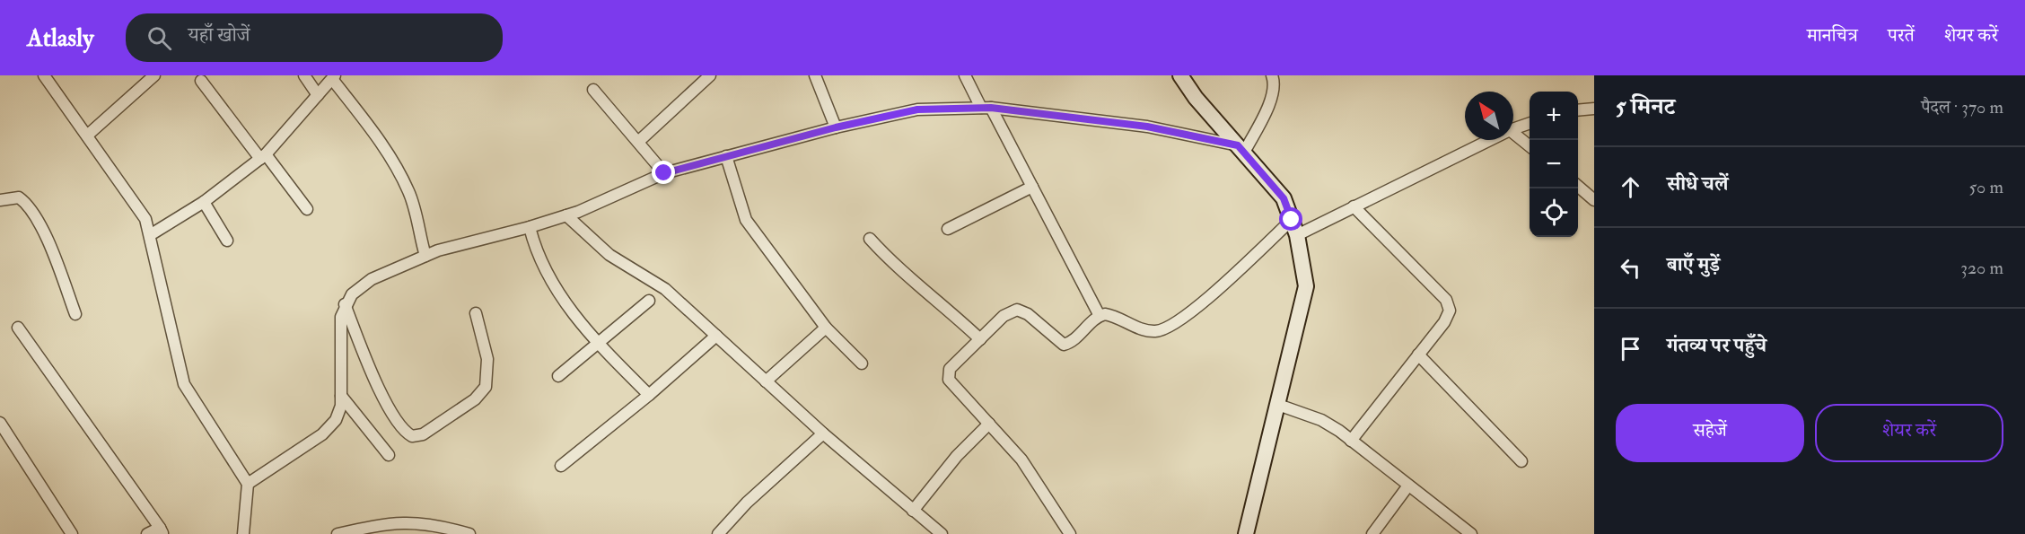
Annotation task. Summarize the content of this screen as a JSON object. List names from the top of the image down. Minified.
{"north":"top left","page":{"header":"Atlasly","search":"यहाँ खोजें","nav":["मानचित्र","परतें","शेयर करें"],"heading":["5 मिनट","पैदल · 370 m"],"map_buttons":["+","−"],"list":[["सीधे चलें","50 m"],["बाएँ मुड़ें","320 m"],"गंतव्य पर पहुँचे"],"buttons":["सहेजें","शेयर करें"]}}
